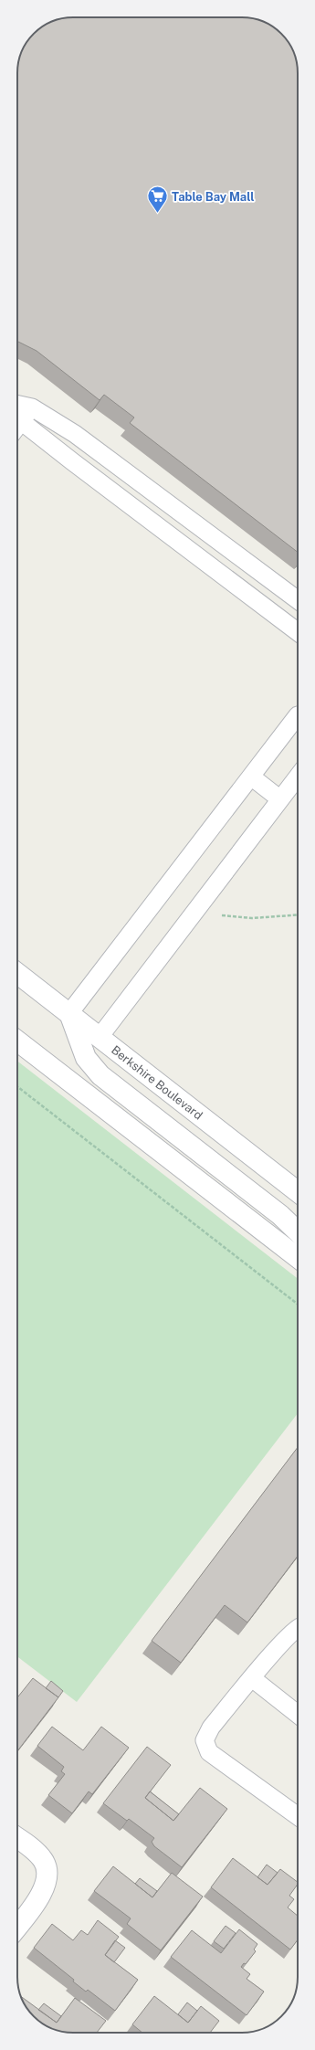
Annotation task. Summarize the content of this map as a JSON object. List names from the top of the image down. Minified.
{"streets":{"street":["Berkshire Boulevard"]},"places":{"supermarket":["Table Bay Mall"]}}
